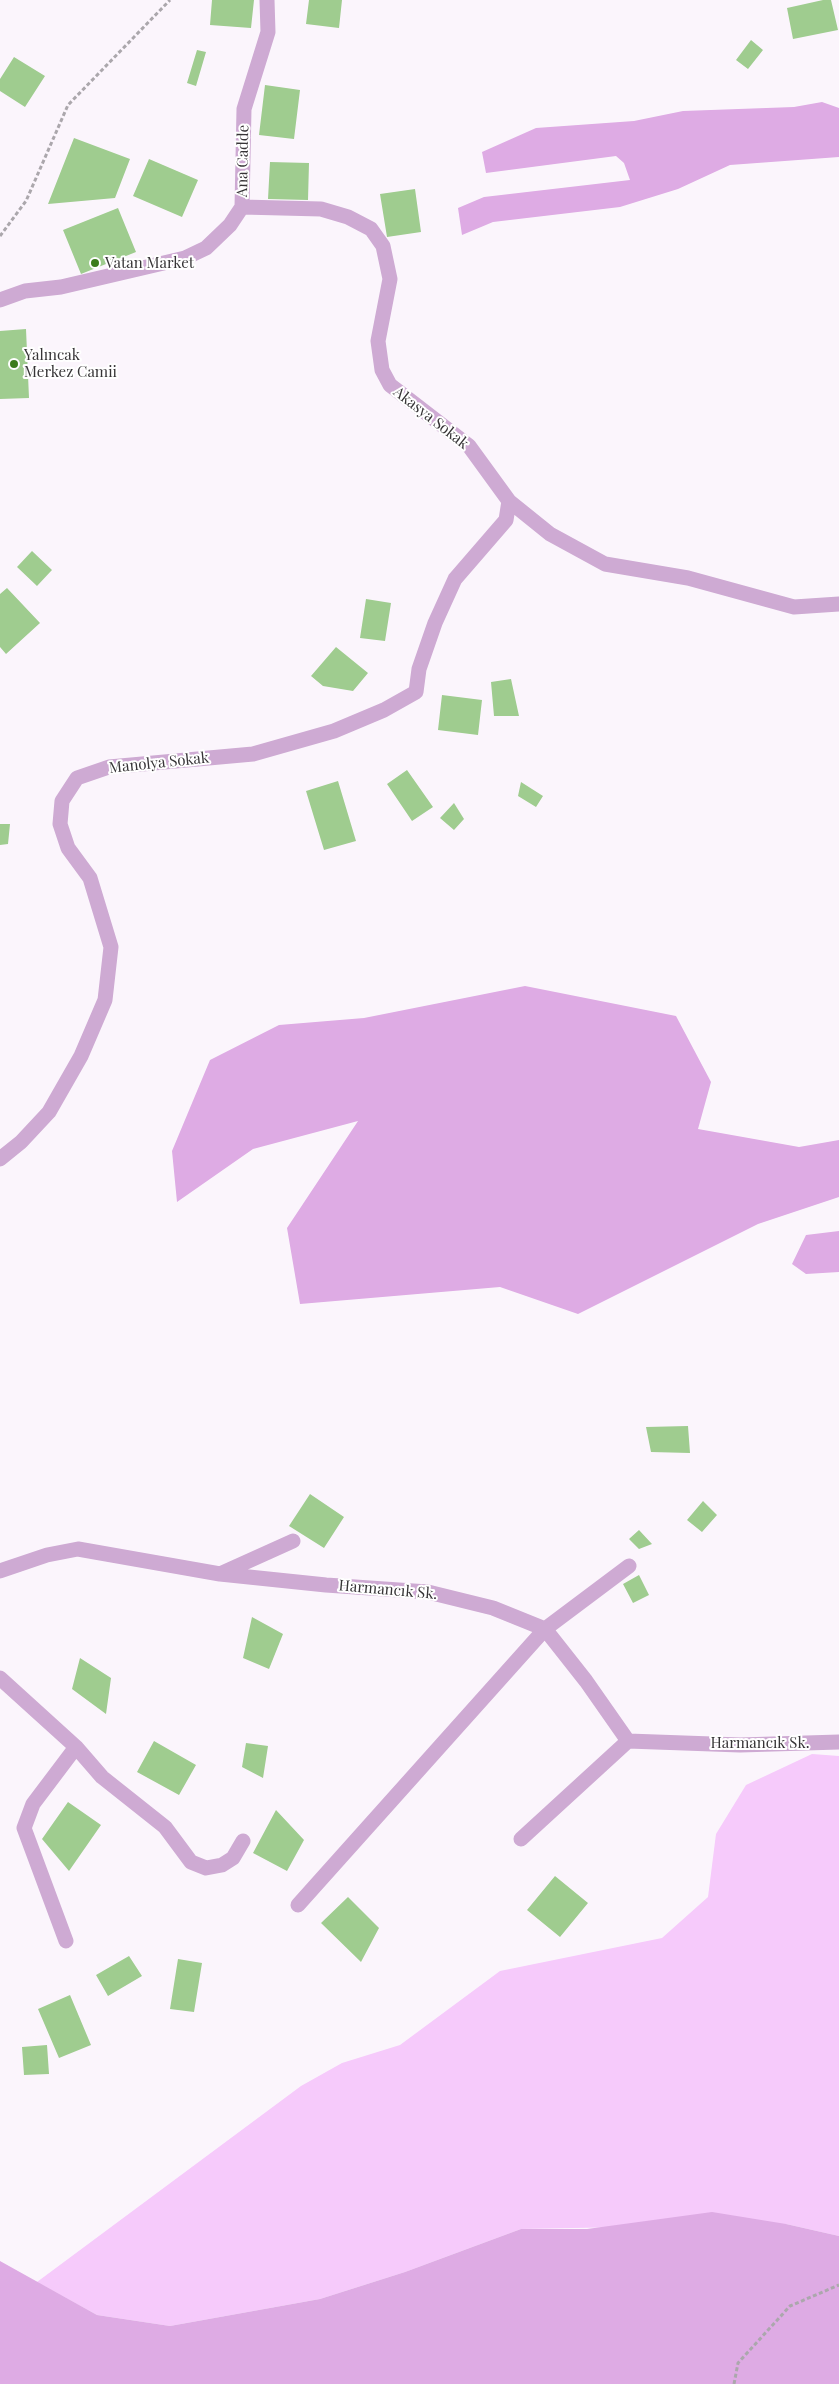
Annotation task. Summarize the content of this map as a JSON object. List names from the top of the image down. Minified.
{"streets":{"street":["Ana Cadde","Akasya Sokak","Manolya Sokak","Harmancık Sk."]},"crossings":[["Ana Cadde","Akasya Sokak"],["Akasya Sokak","Manolya Sokak"]],"places":["Vatan Market","Yalıncak Merkez Camii"]}
